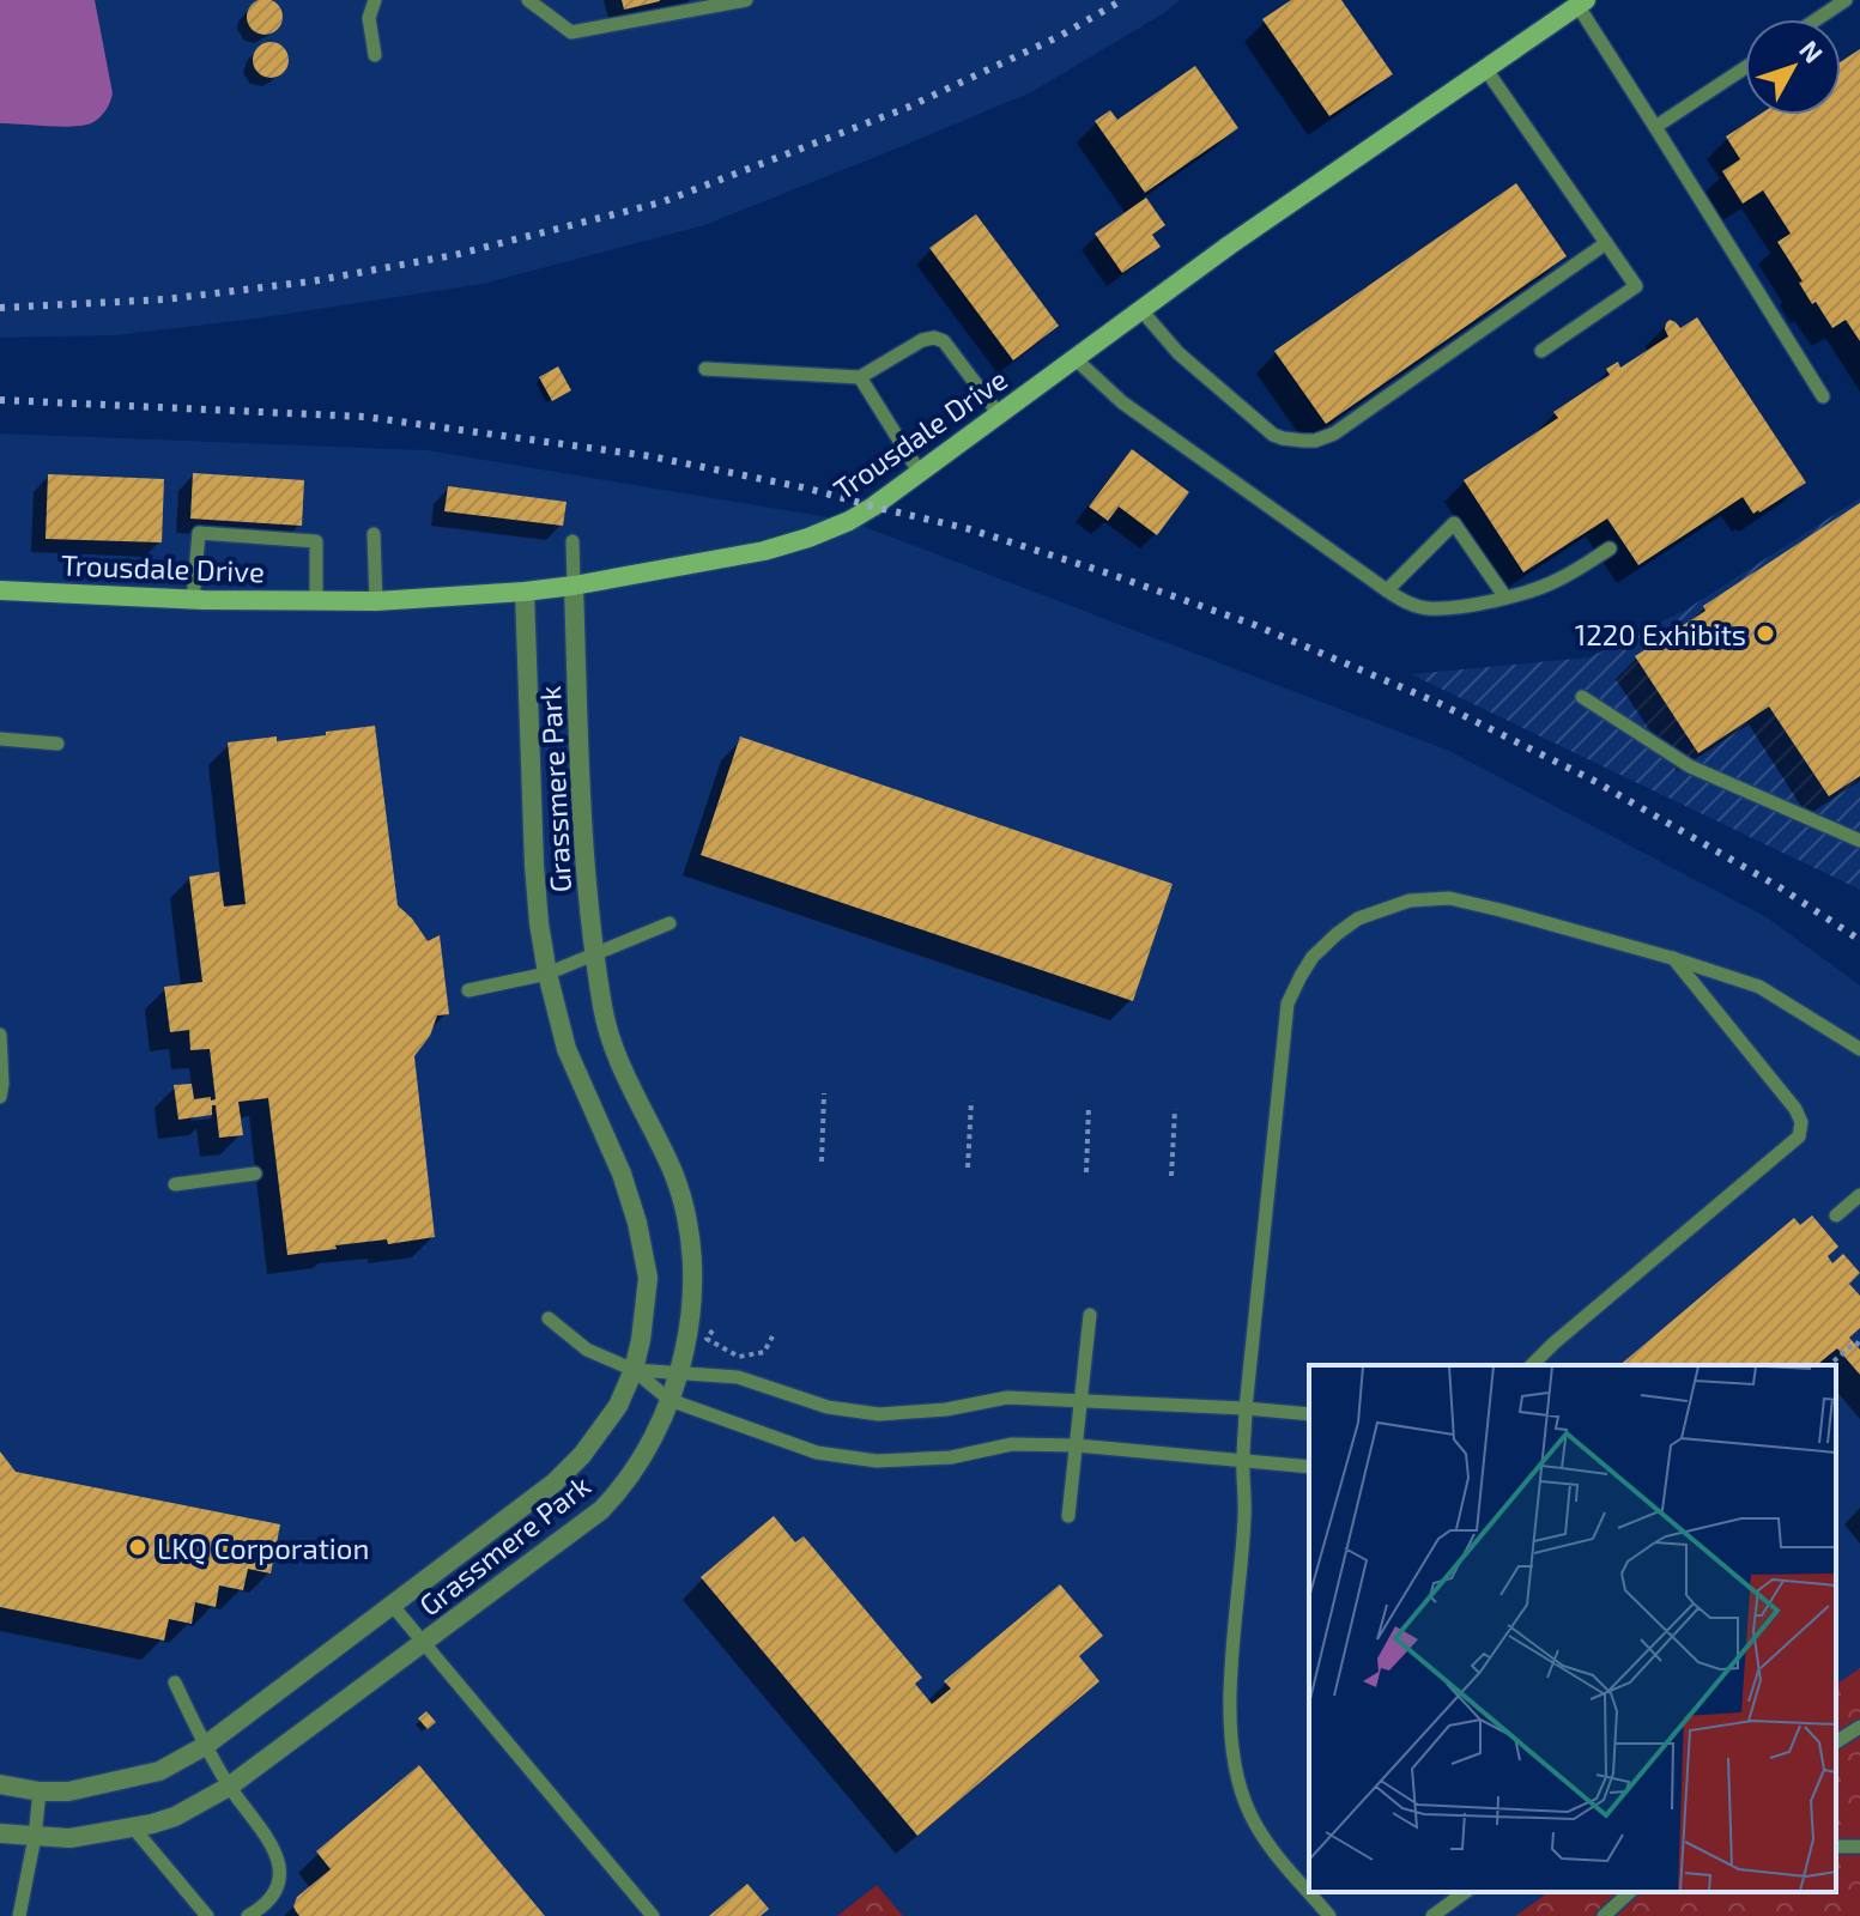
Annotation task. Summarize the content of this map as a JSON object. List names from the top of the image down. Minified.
{"streets":{"street":["Trousdale Drive","Grassmere Park"]},"crossings":[["Trousdale Drive","Grassmere Park"]],"places":["1220 Exhibits","LKQ Corporation"],"north":"top right"}
